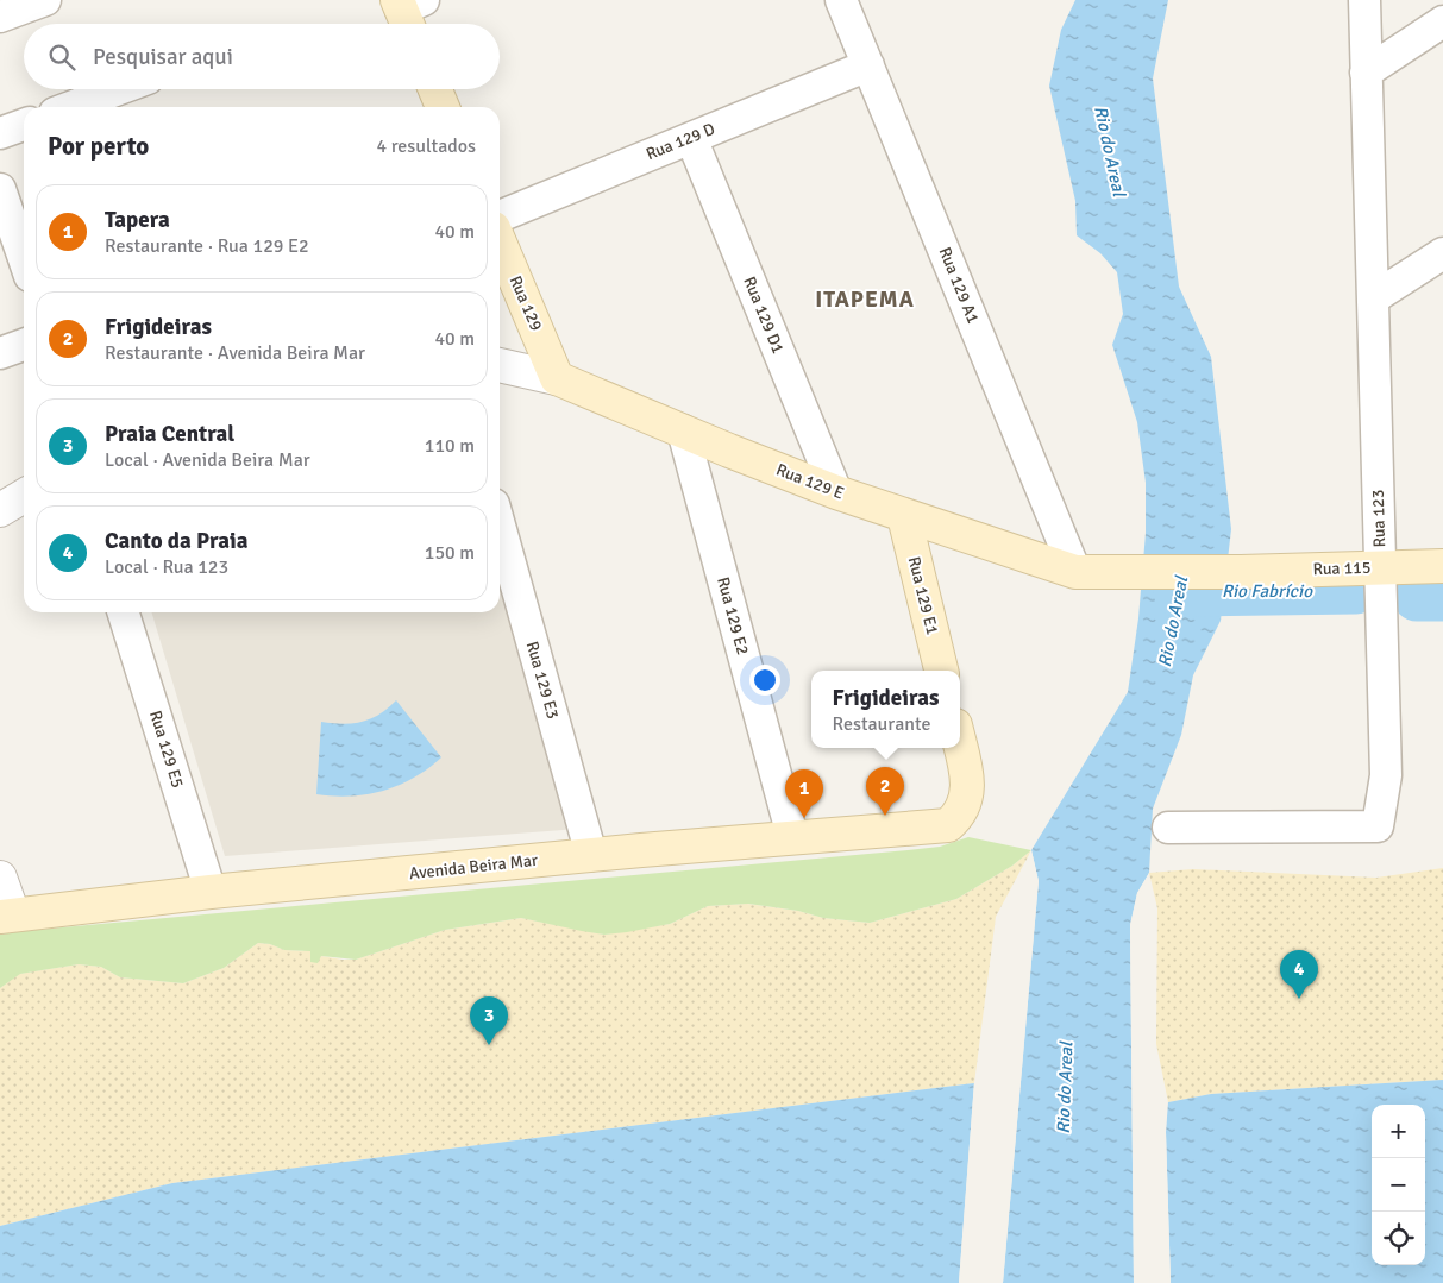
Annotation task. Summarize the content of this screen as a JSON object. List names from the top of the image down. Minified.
{"streets":{"main road":["Rua 129","Rua 129 E","Rua 115","Rua 129 E1","Avenida Beira Mar"],"street":["Rua 129 D","Rua 129 A1","Rua 129 D1","Rua 123","Rua 129 E2","Rua 129 E3","Rua 129 E5"]},"crossings":[["Rua 129 D","Rua 129 A1"],["Rua 129 D","Rua 129 D1"],["Rua 129 A1","Rua 129 E"],["Rua 129","Rua 129 E"],["Rua 129 D1","Rua 129 E"],["Rua 129 E","Rua 115"],["Rua 129 E","Rua 129 E1"],["Rua 129 E","Rua 129 E2"],["Rua 123","Rua 115"],["Rua 129 E2","Avenida Beira Mar"],["Rua 129 E3","Avenida Beira Mar"],["Rua 129 E5","Avenida Beira Mar"]],"districts":["ITAPEMA"],"water":["Rio do Areal","Rio Fabrício"],"page":{"search":"Pesquisar aqui","heading":["Por perto","4 resultados"],"list":[{"mark":"1","name":"Tapera","note":"Restaurante · Rua 129 E2","value":"40 m"},{"mark":"2","name":"Frigideiras","note":"Restaurante · Avenida Beira Mar","value":"40 m"},{"mark":"3","name":"Praia Central","note":"Local · Avenida Beira Mar","value":"110 m"},{"mark":"4","name":"Canto da Praia","note":"Local · Rua 123","value":"150 m"}],"popup":["Frigideiras","Restaurante"],"pins":["2","1","4","3"],"map_buttons":["+","−"]}}
